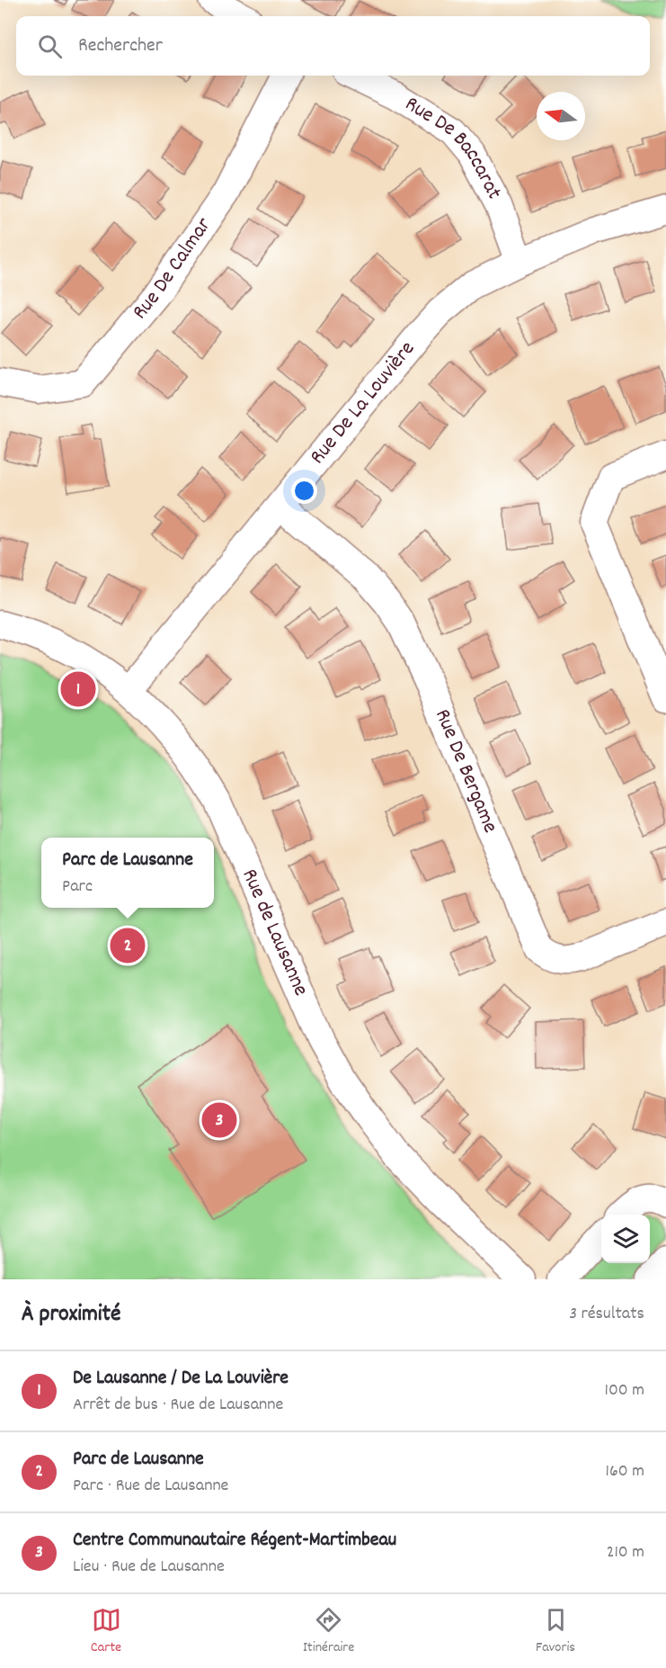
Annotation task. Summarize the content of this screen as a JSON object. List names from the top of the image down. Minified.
{"streets":{"street":["Rue De Baccarat","Rue De Calmar","Rue De La Louvière","Rue De Bergame","Rue de Lausanne"]},"crossings":[["Rue De Baccarat","Rue De La Louvière"],["Rue De La Louvière","Rue De Bergame"],["Rue De La Louvière","Rue de Lausanne"]],"north":"left","page":{"search":"Rechercher","pins":["1","2","3"],"popup":["Parc de Lausanne","Parc"],"heading":["À proximité","3 résultats"],"list":[{"mark":"1","name":"De Lausanne / De La Louvière","note":"Arrêt de bus · Rue de Lausanne","value":"100 m"},{"mark":"2","name":"Parc de Lausanne","note":"Parc · Rue de Lausanne","value":"160 m"},{"mark":"3","name":"Centre Communautaire Régent-Martimbeau","note":"Lieu · Rue de Lausanne","value":"210 m"}],"nav":["Carte","Itinéraire","Favoris"]}}
